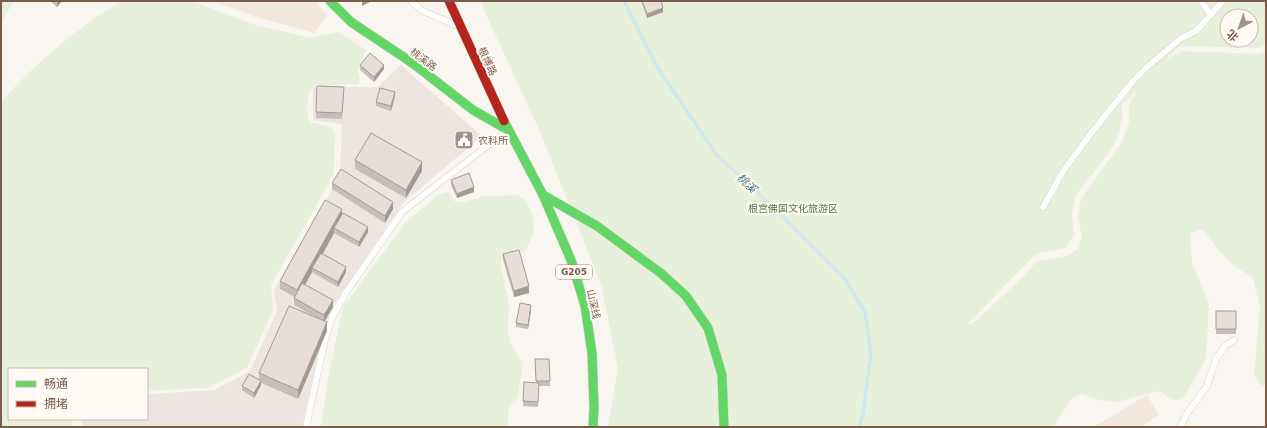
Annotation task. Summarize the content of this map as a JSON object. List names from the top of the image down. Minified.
{"streets":{"main road":["桃溪路","根博路","G205","山深线"]},"crossings":[["桃溪路","根博路"],["桃溪路","山深线"],["根博路","山深线"]],"water":["桃溪"],"parks":["根宫佛国文化旅游区"],"places":{"public building":["农科所"]},"legend":["畅通","拥堵"],"north":"bottom left"}
